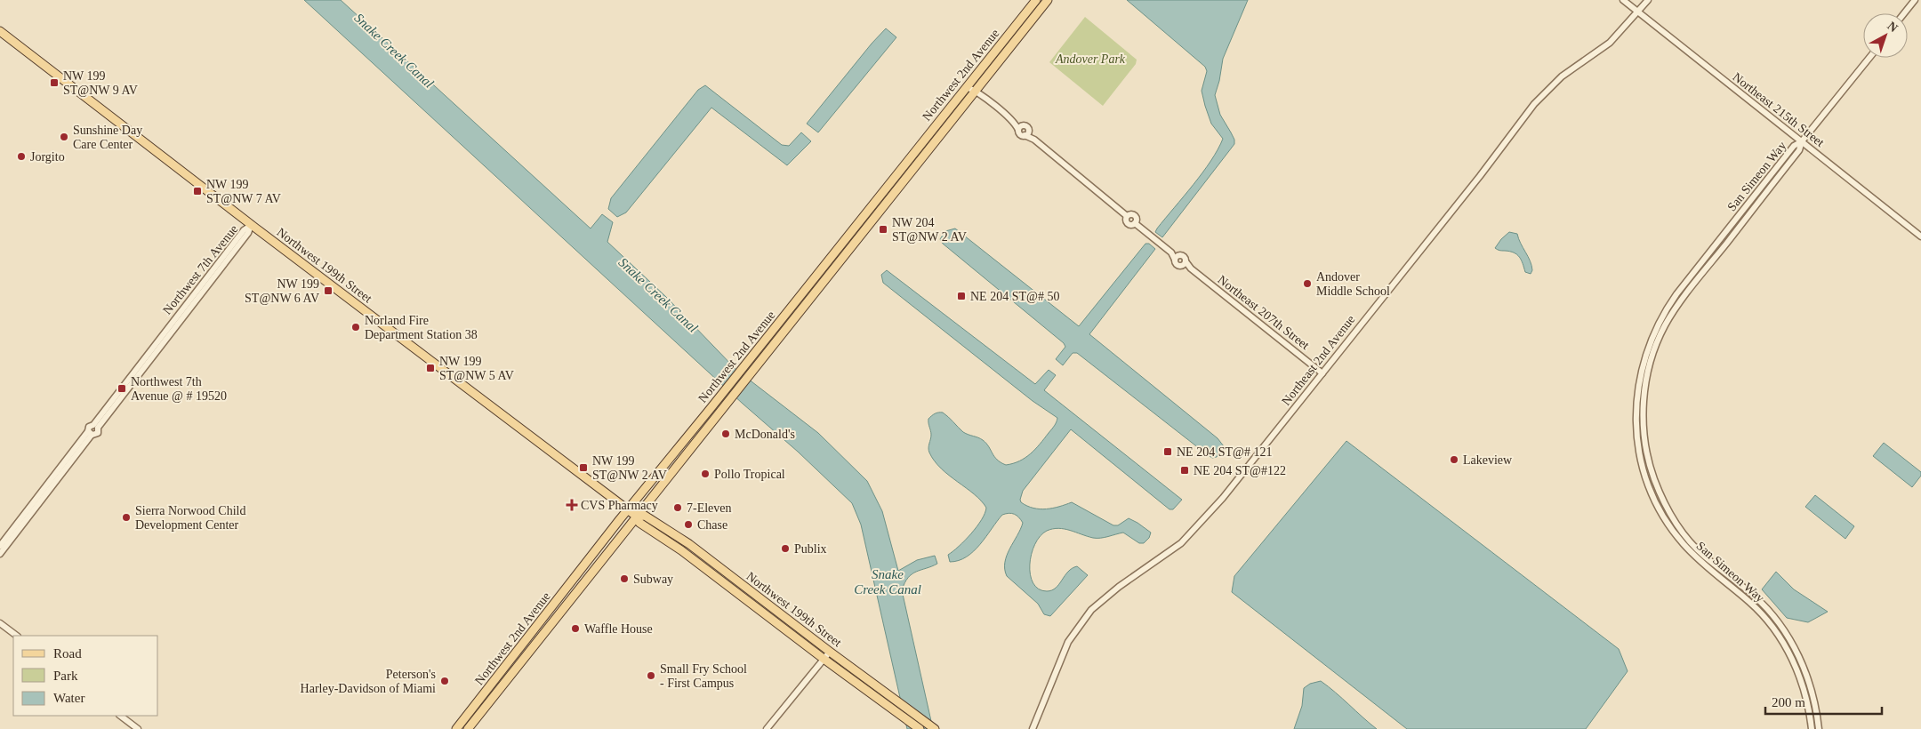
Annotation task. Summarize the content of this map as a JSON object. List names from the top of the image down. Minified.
{"streets":{"main road":["Northwest 2nd Avenue","Northwest 199th Street"],"street":["Northeast 215th Street","San Simeon Way","Northwest 7th Avenue","Northeast 207th Street","Northeast 2nd Avenue"]},"crossings":[["Northwest 2nd Avenue","Northwest 199th Street"],["Northeast 215th Street","San Simeon Way"],["Northeast 215th Street","Northeast 2nd Avenue"],["Northwest 199th Street","Northwest 7th Avenue"],["Northeast 207th Street","Northeast 2nd Avenue"]],"water":["Snake Creek Canal"],"parks":["Andover Park"],"places":{"transit":["NW 199 ST@NW 9 AV","NW 199 ST@NW 7 AV","NW 204 ST@NW 2 AV","NW 199 ST@NW 6 AV","NE 204 ST@# 50","NW 199 ST@NW 5 AV","Northwest 7th Avenue @ # 19520","NE 204 ST@# 121","NW 199 ST@NW 2 AV","NE 204 ST@#122"],"other":["Sunshine Day Care Center","Jorgito","Andover Middle School","Norland Fire Department Station 38","McDonald's","Lakeview","Pollo Tropical","7-Eleven","Sierra Norwood Child Development Center","Chase","Publix","Subway","Waffle House","Small Fry School - First Campus","Peterson's Harley-Davidson of Miami"],"health":["CVS Pharmacy"]},"legend":["Road","Park","Water"],"scale_bar":"200 m","north":"top right"}
